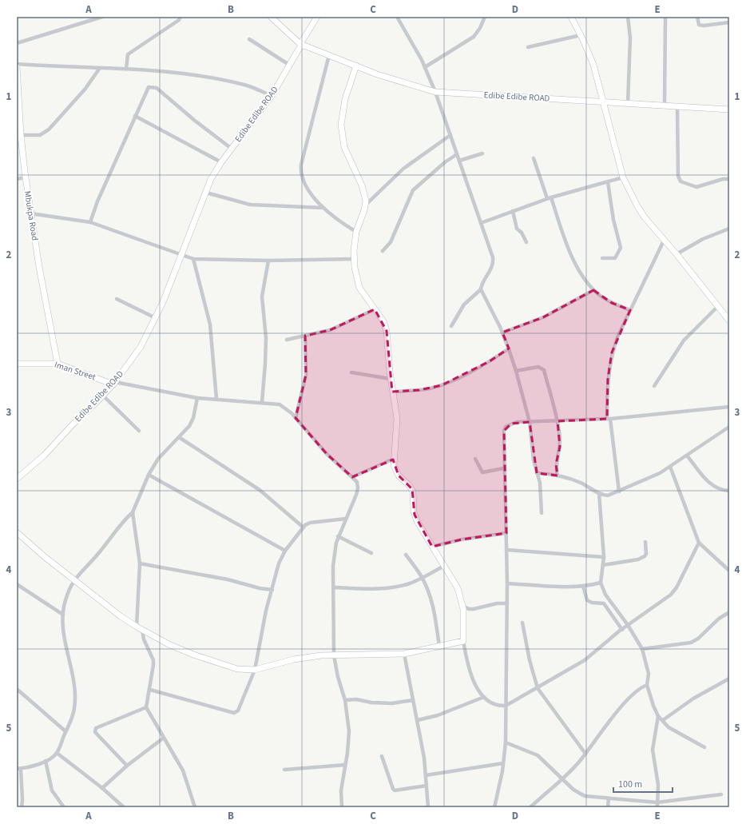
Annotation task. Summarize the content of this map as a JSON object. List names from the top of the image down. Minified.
{"streets":{"street":["Edibe Edibe ROAD","Mbukpa Road","Iman Street"]},"crossings":[["Edibe Edibe ROAD","Iman Street"],["Mbukpa Road","Iman Street"]],"scale_bar":"100 m","grid":{"columns":["A","B","C","D","E"],"rows":["1","2","3","4","5"]}}
